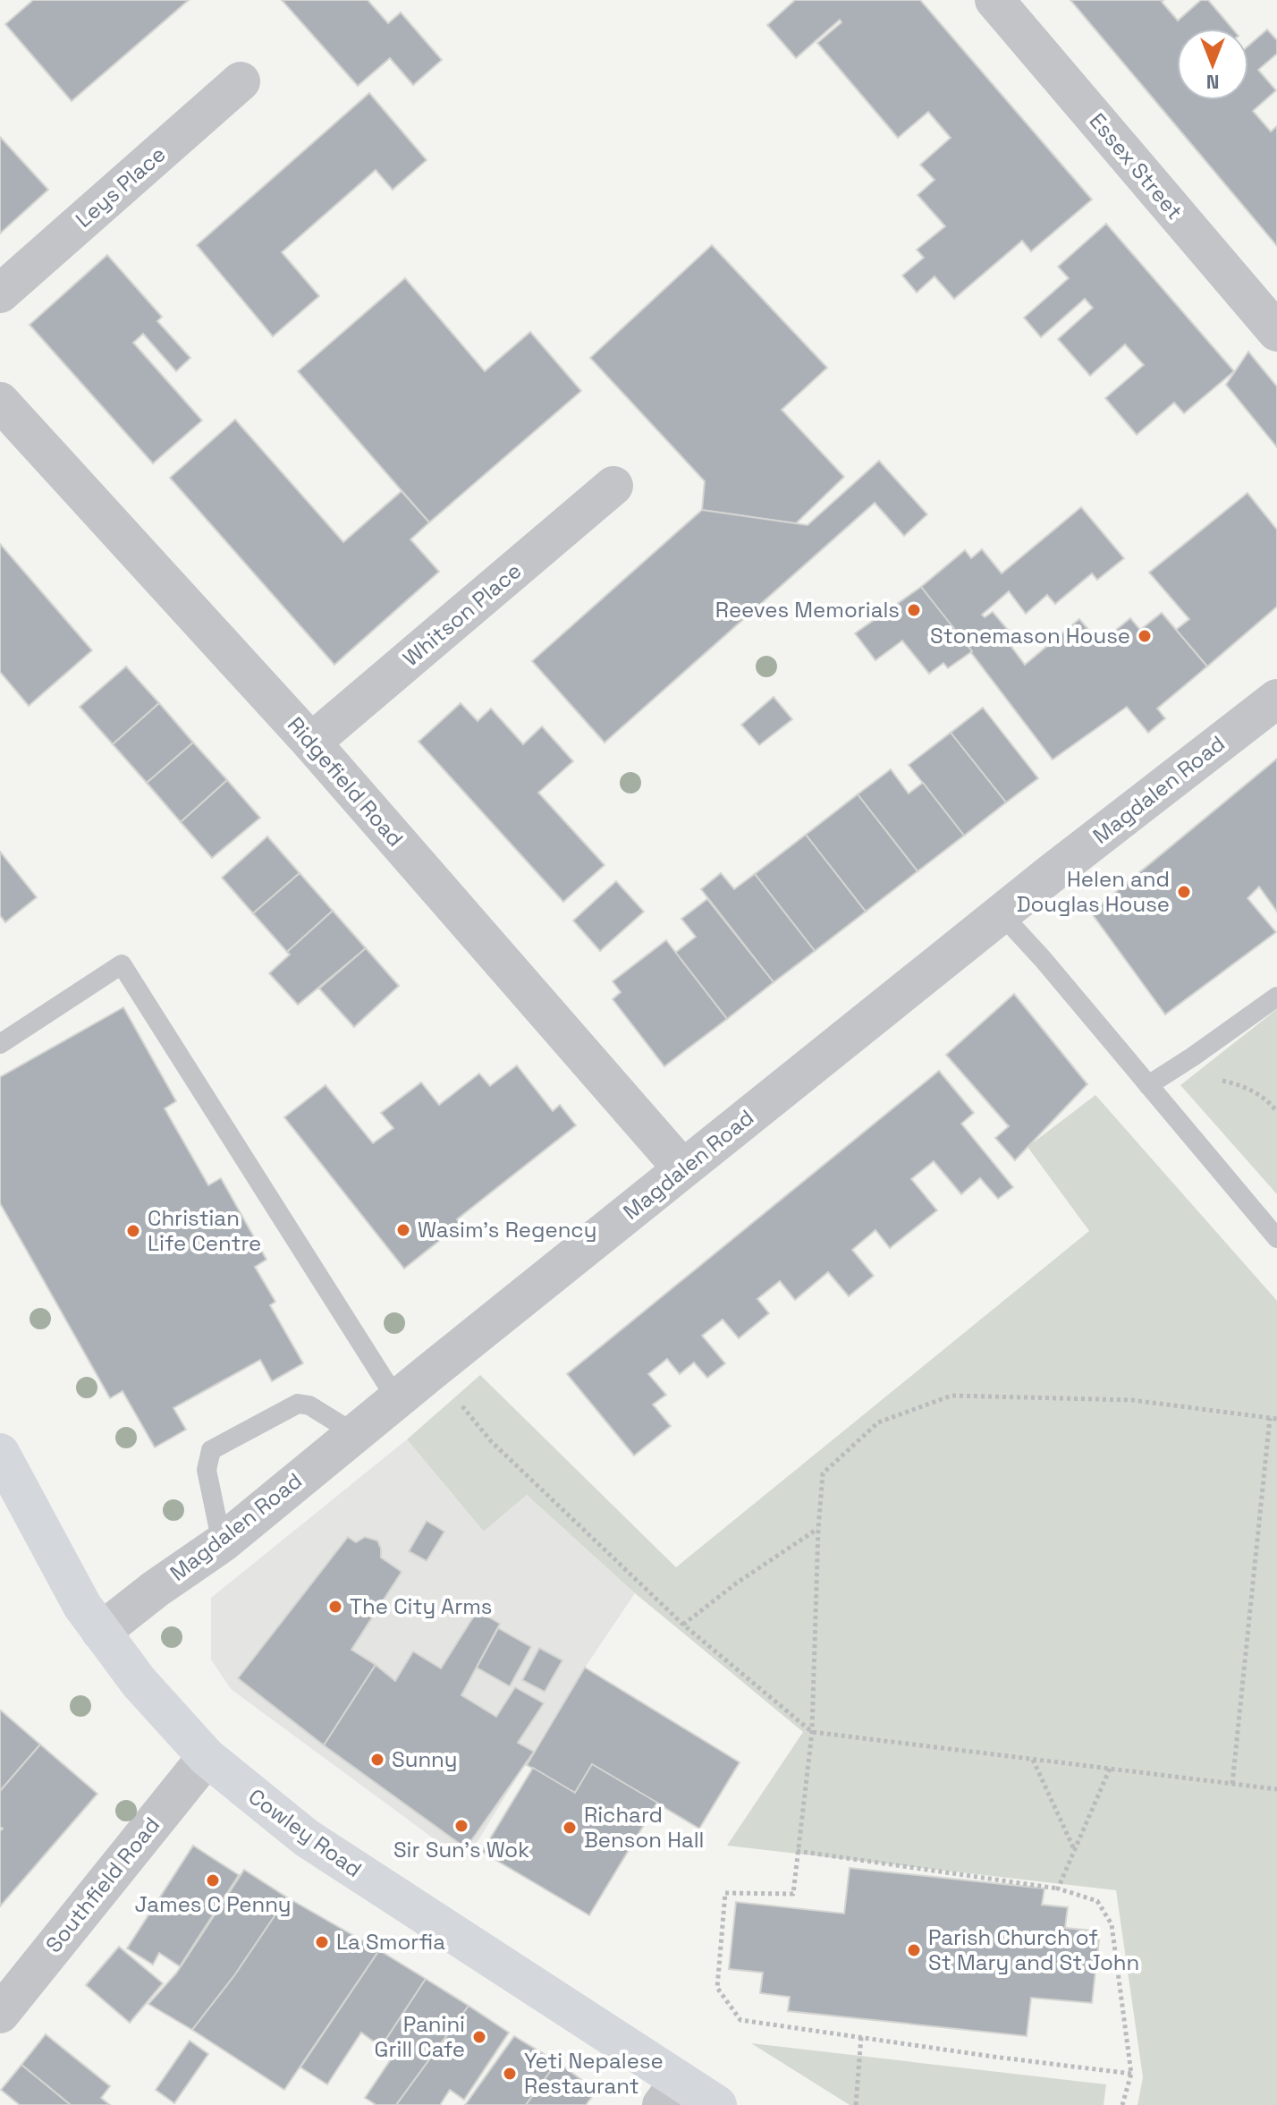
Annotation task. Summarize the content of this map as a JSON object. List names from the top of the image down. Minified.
{"streets":{"main road":["Cowley Road"],"street":["Essex Street","Leys Place","Whitson Place","Ridgefield Road","Magdalen Road","Southfield Road"]},"crossings":[["Whitson Place","Ridgefield Road"],["Ridgefield Road","Magdalen Road"],["Magdalen Road","Cowley Road"],["Cowley Road","Southfield Road"]],"places":["Reeves Memorials","Stonemason House","Helen and Douglas House","Wasim's Regency","Christian Life Centre","The City Arms","Sunny","Sir Sun's Wok","Richard Benson Hall","James C Penny","La Smorfia","Parish Church of St Mary and St John","Panini Grill Cafe","Yeti Nepalese Restaurant"],"north":"bottom"}
